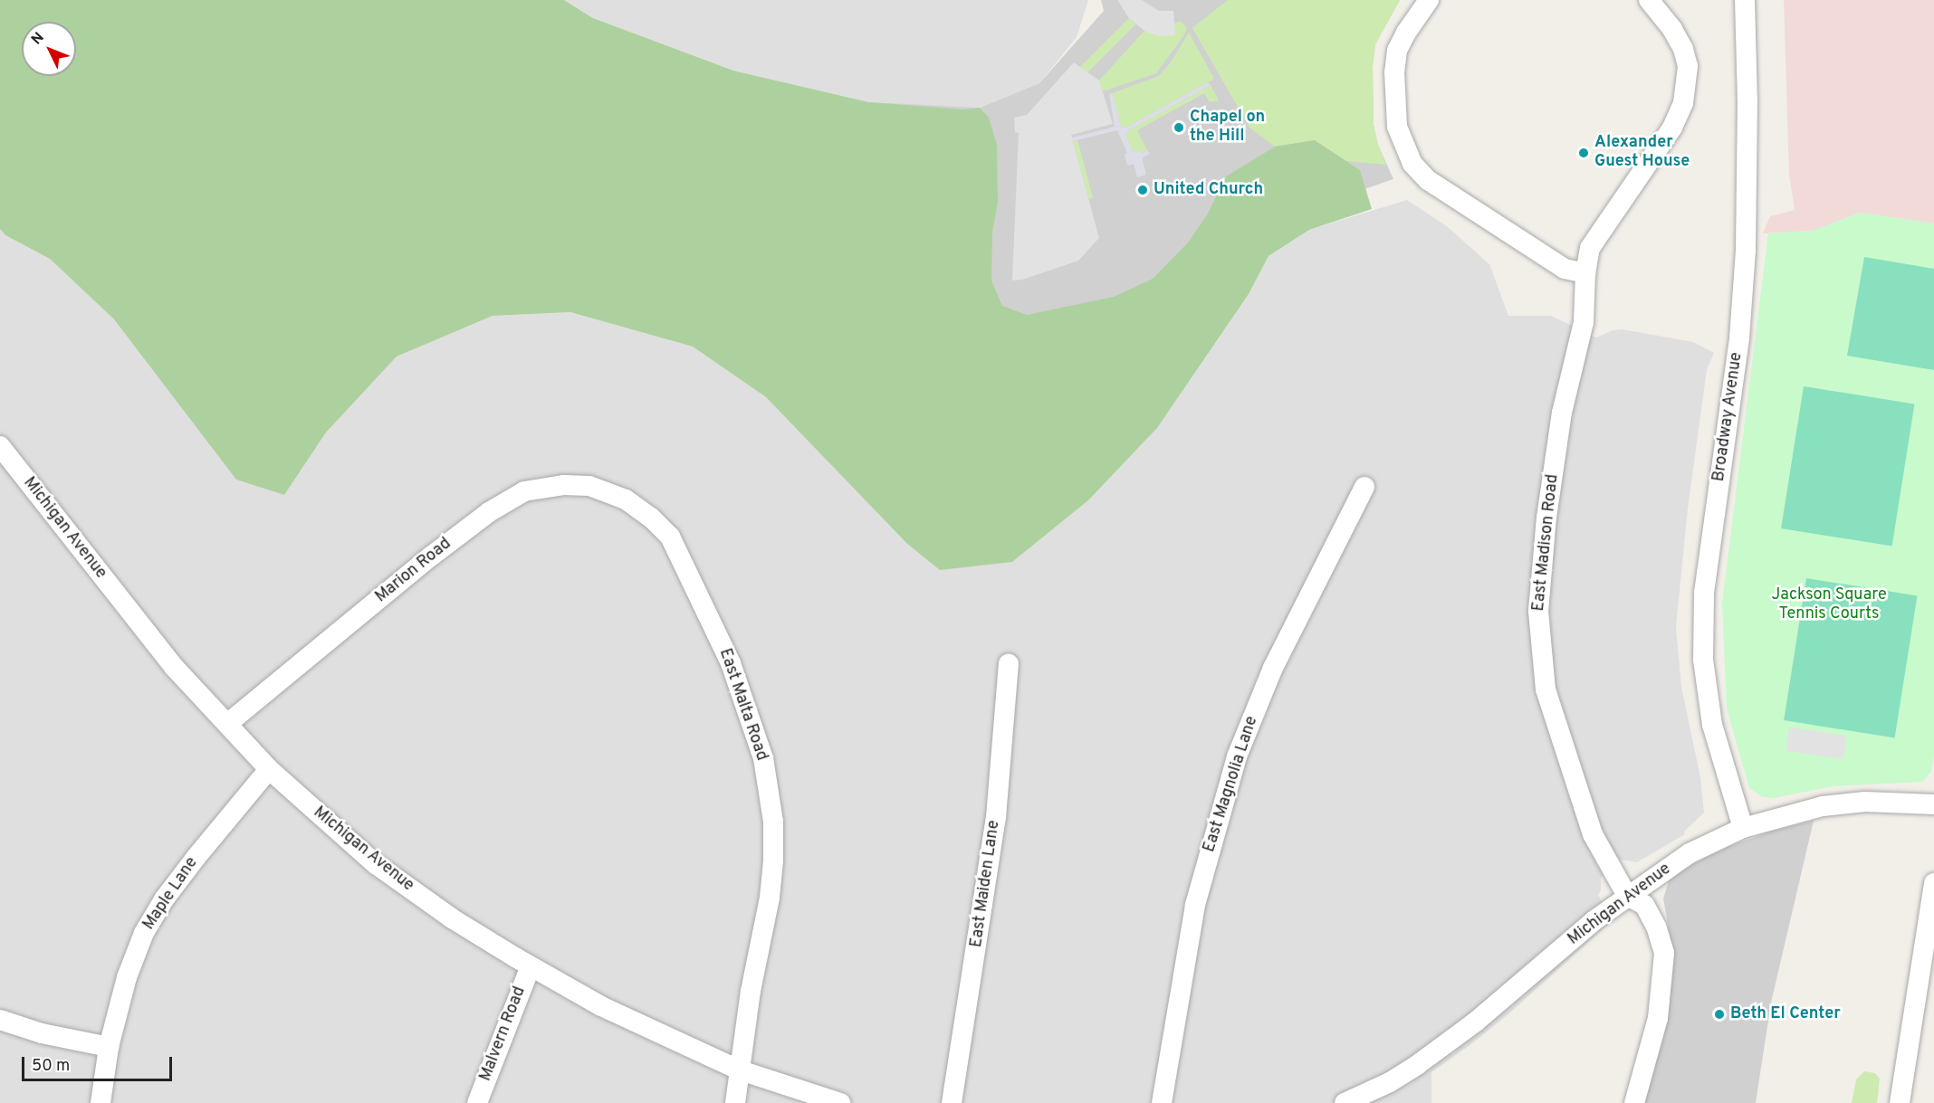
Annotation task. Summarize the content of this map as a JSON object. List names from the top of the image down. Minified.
{"streets":{"street":["Broadway Avenue","Michigan Avenue","East Madison Road","Marion Road","East Malta Road","East Magnolia Lane","East Maiden Lane","Maple Lane","Malvern Road"]},"crossings":[["Broadway Avenue","Michigan Avenue"],["Michigan Avenue","East Madison Road"],["Michigan Avenue","Marion Road"],["Michigan Avenue","East Malta Road"],["Michigan Avenue","Maple Lane"],["Michigan Avenue","Malvern Road"],["Marion Road","East Malta Road"]],"parks":["Jackson Square Tennis Courts"],"places":["Chapel on the Hill","Alexander Guest House","United Church","Beth El Center"],"scale_bar":"50 m","north":"top left"}
